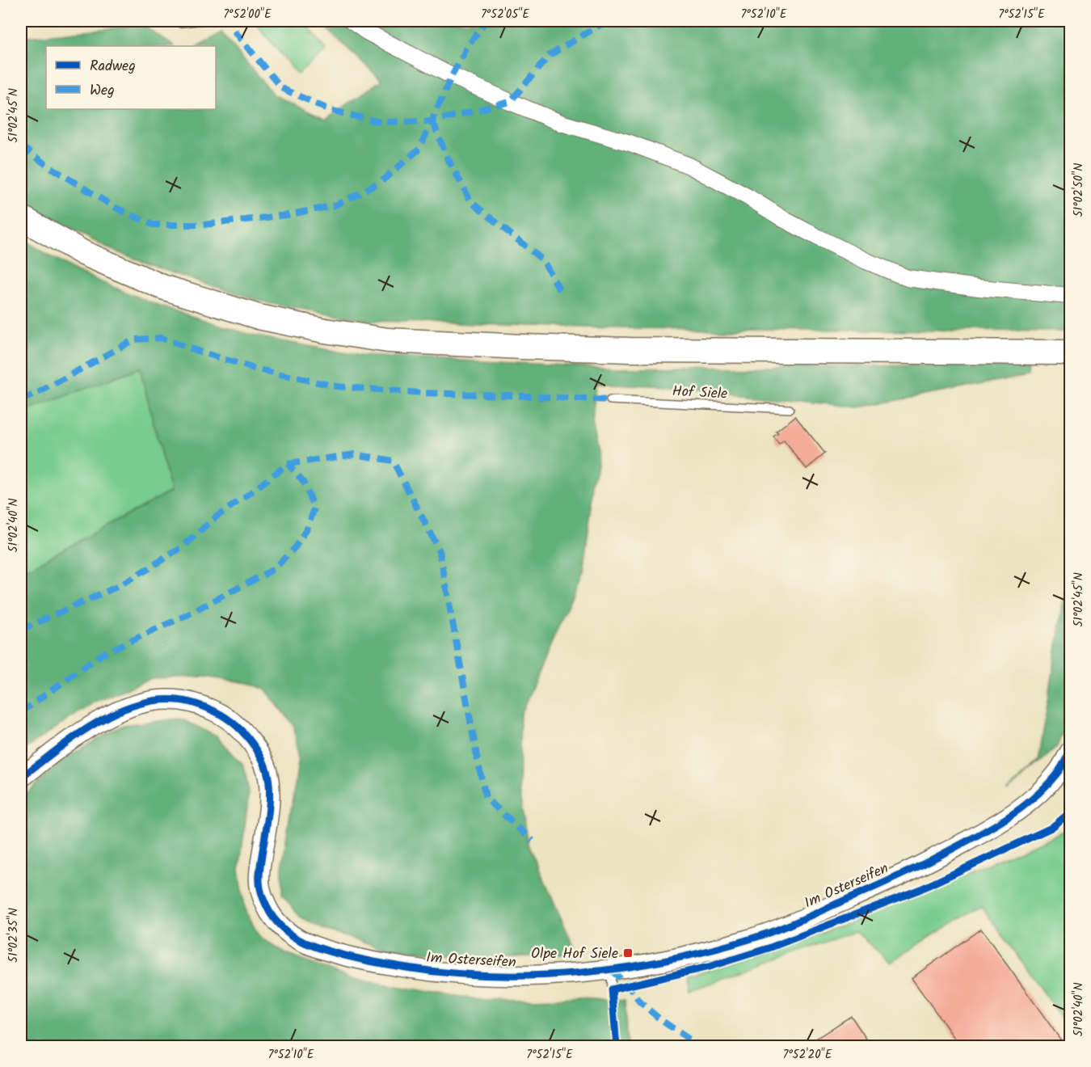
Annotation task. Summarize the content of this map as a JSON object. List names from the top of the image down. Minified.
{"streets":{"street":["Im Osterseifen"],"lane":["Hof Siele"]},"places":{"transit":["Olpe Hof Siele"]},"legend":["Radweg","Weg"],"coordinates":["7°52'00\"E","7°52'05\"E","7°52'10\"E","7°52'15\"E","51°02'45\"N","51°02'50\"N","51°02'40\"N","51°02'35\"N","7°52'20\"E"]}
